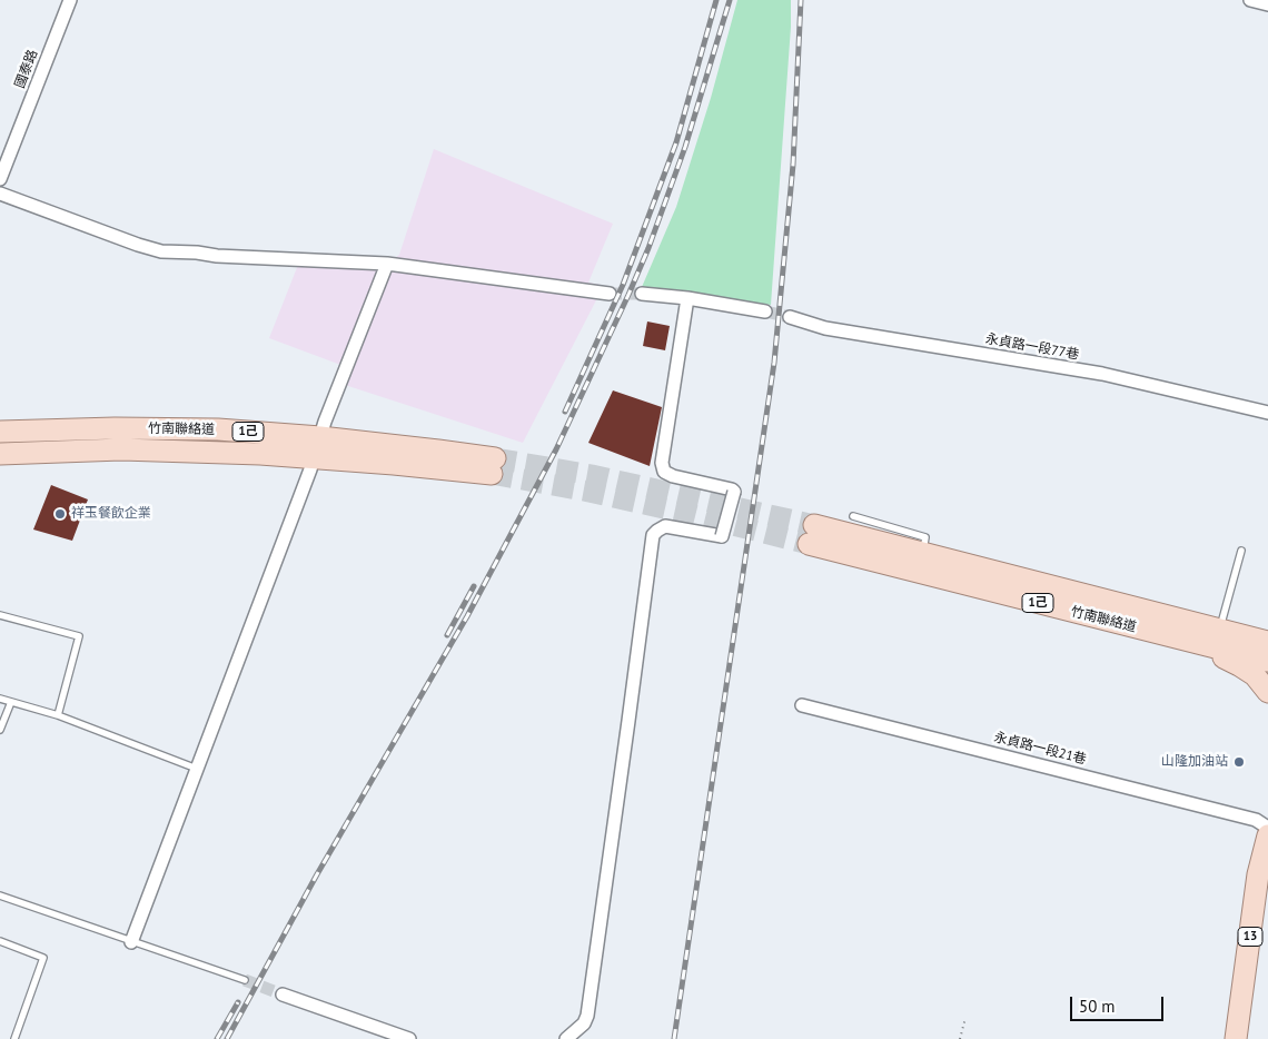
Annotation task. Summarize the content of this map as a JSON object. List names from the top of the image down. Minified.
{"streets":{"main road":["竹南聯絡道","1己","13"],"street":["國泰路","永貞路一段77巷","永貞路一段21巷"]},"places":["祥玉餐飲企業","山隆加油站"],"scale_bar":"50 m"}
